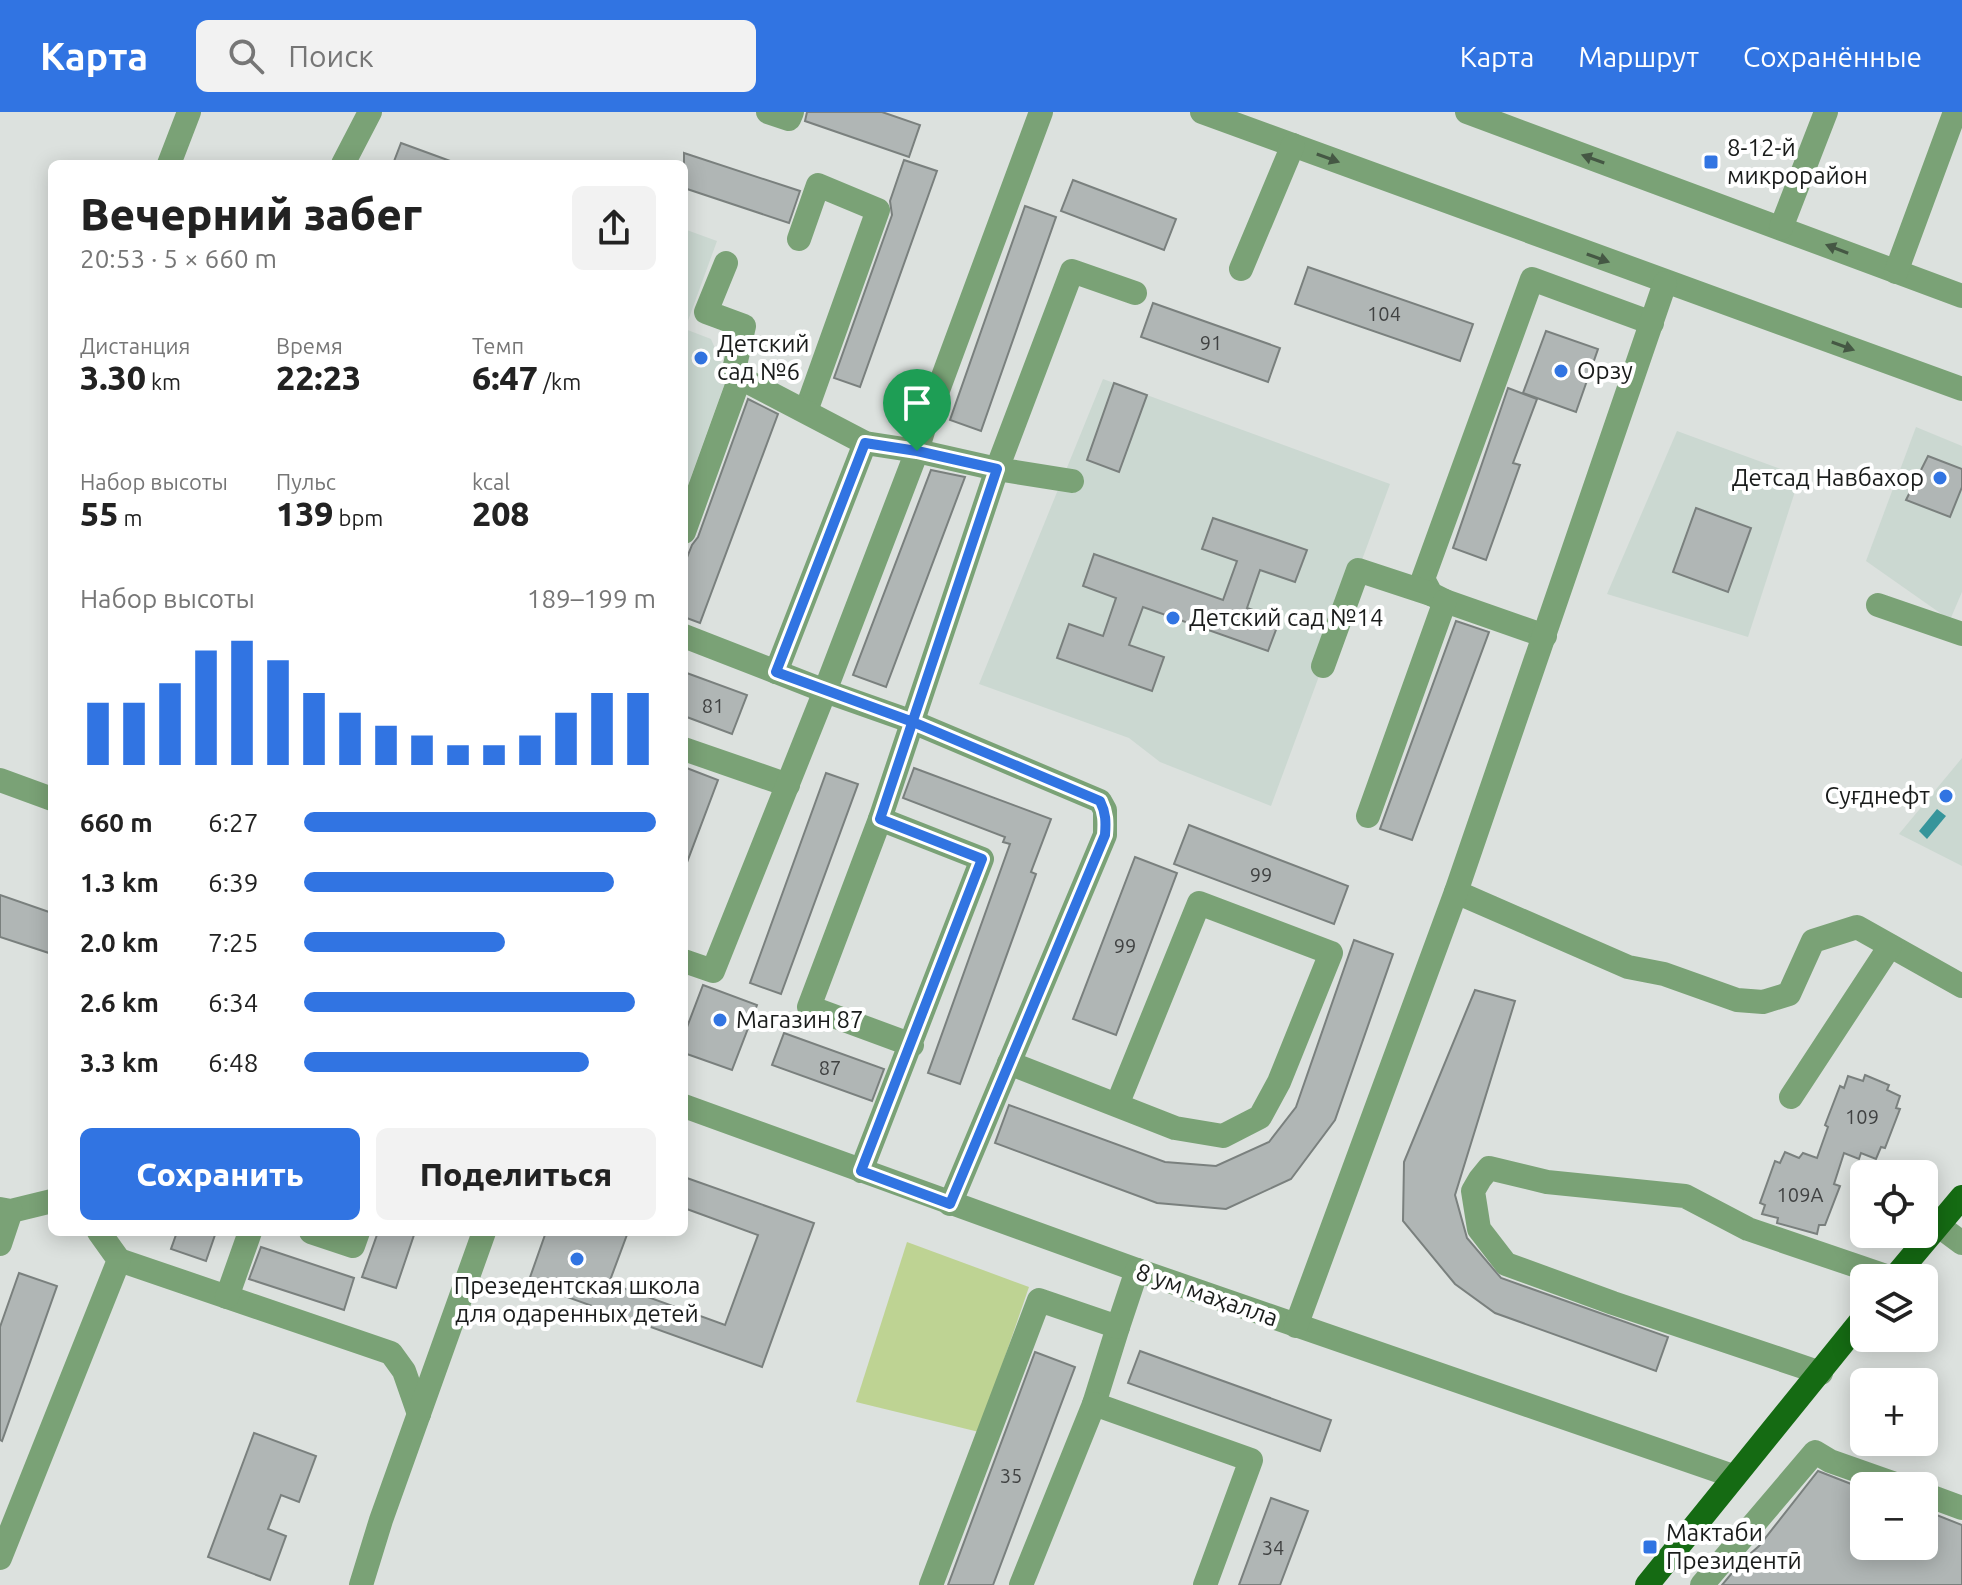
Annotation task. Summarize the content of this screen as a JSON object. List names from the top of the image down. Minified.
{"streets":{"street":["8 ум маҳалла"]},"places":{"transit":["8-12-й микрорайон","Мактаби Президентӣ"],"other":["Детский сад №6","Орзу","Детсад Навбахор","Детский сад №14","Суғднефт","Магазин 87","Презедентская школа для одаренных детей"]},"house_numbers":["104","91","81","99","99","87","109","109А","35","34"],"page":{"header":"Карта","search":"Поиск","nav":["Карта","Маршрут","Сохранённые"],"heading":["Вечерний забег","20:53 · 5 × 660 m"],"stats":[["Дистанция","3.30 km"],["Время","22:23"],["Темп","6:47 /km"],["Набор высоты","55 m"],["Пульс","139 bpm"],["kcal","208"]],"chart":["Набор высоты","189–199 m"],"list":[{"name":"660 m","note":"6:27"},{"name":"1.3 km","note":"6:39"},{"name":"2.0 km","note":"7:25"},{"name":"2.6 km","note":"6:34"},{"name":"3.3 km","note":"6:48"}],"buttons":["Сохранить","Поделиться"],"map_buttons":["+","−"]}}
